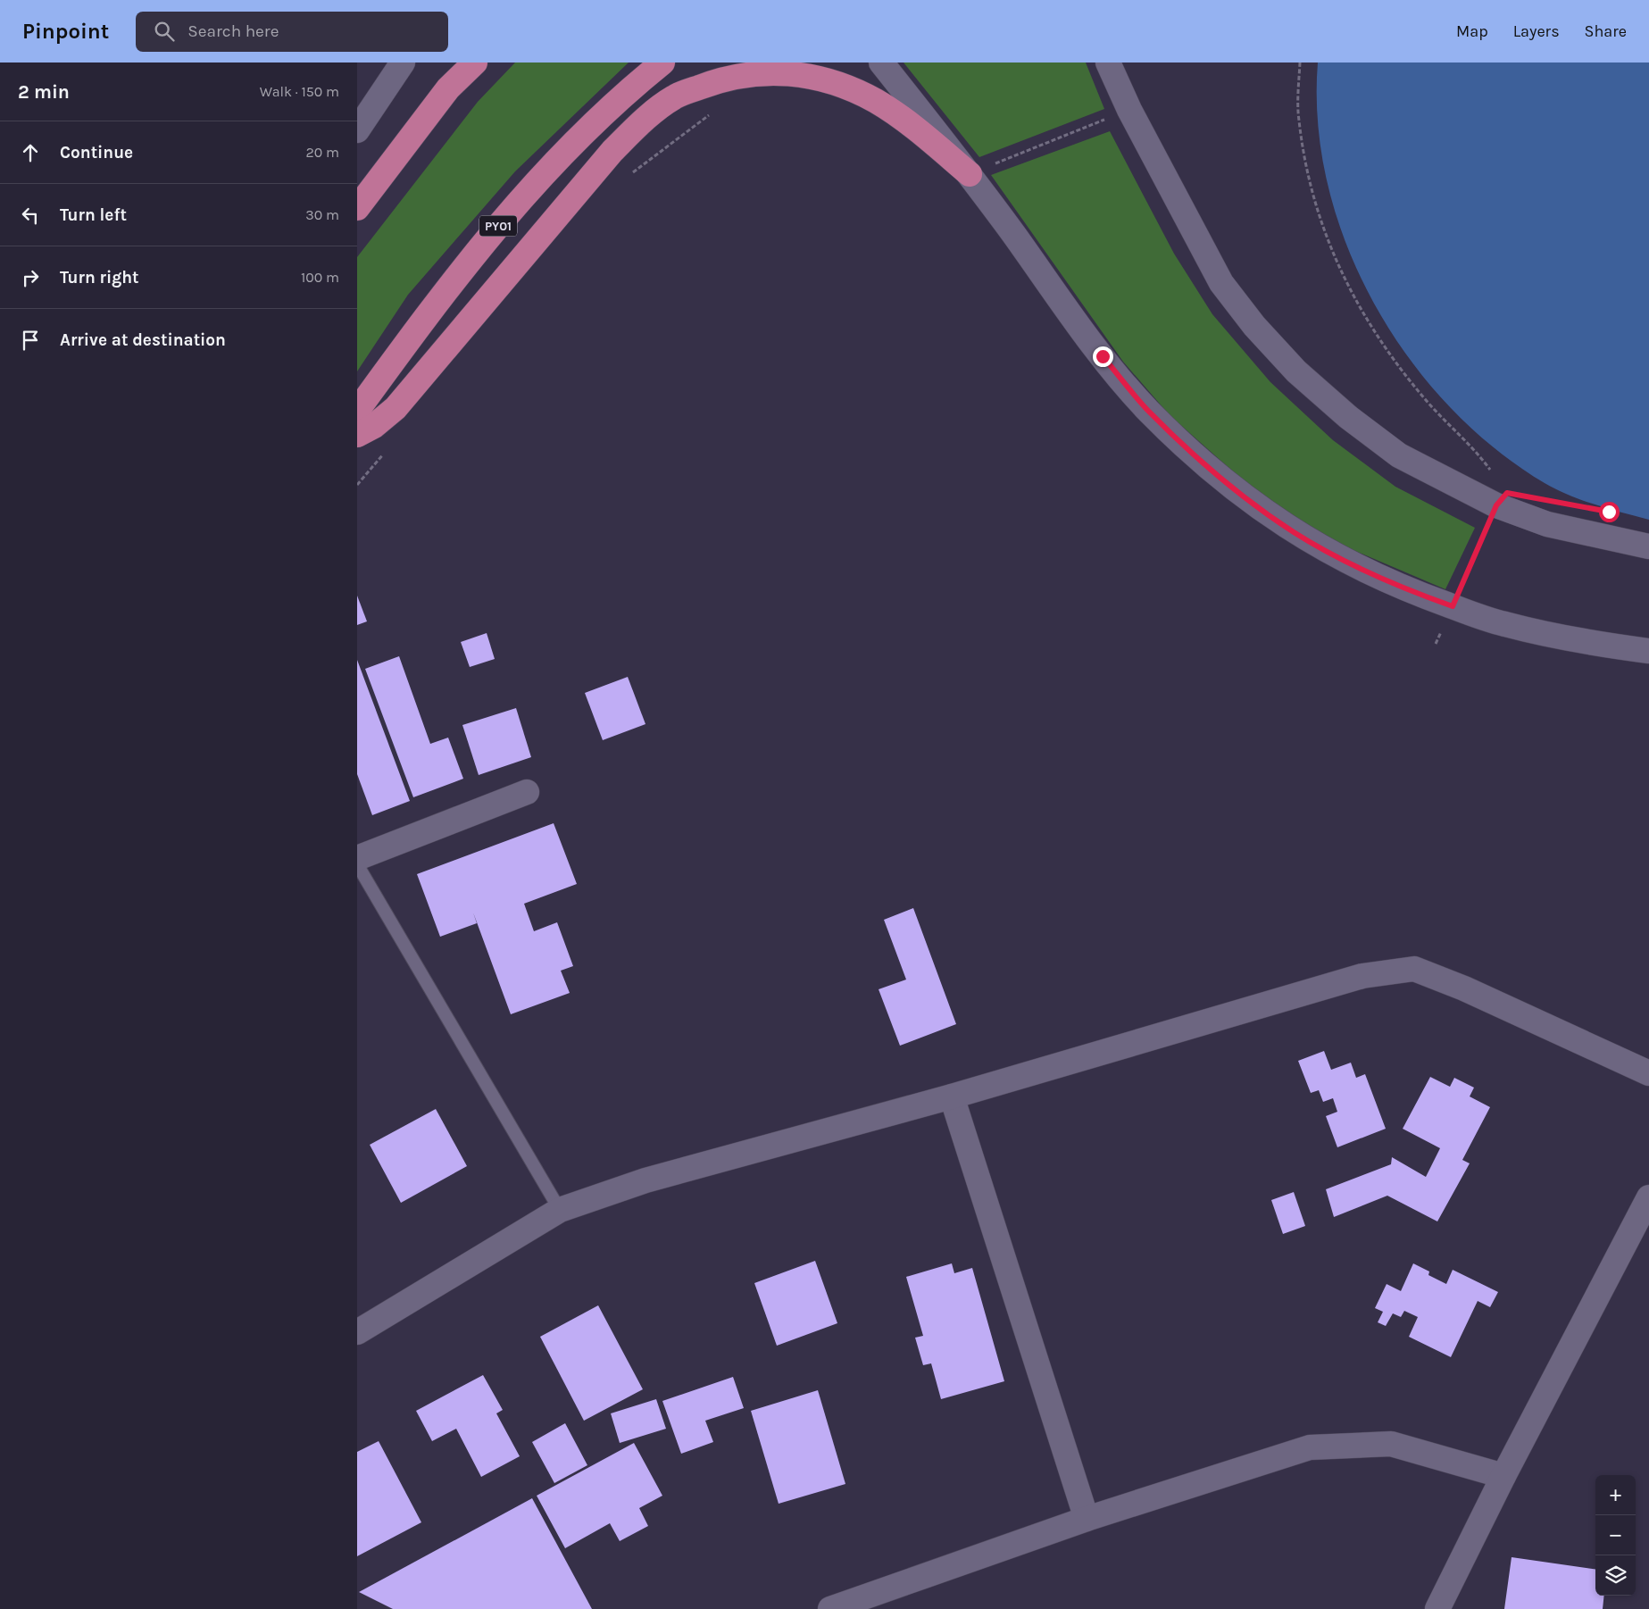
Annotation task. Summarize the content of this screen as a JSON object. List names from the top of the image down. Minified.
{"streets":{"highway":["PY01"]},"page":{"header":"Pinpoint","search":"Search here","nav":["Map","Layers","Share"],"heading":["2 min","Walk · 150 m"],"list":[["Continue","20 m"],["Turn left","30 m"],["Turn right","100 m"],"Arrive at destination"],"map_buttons":["+","−"]}}
